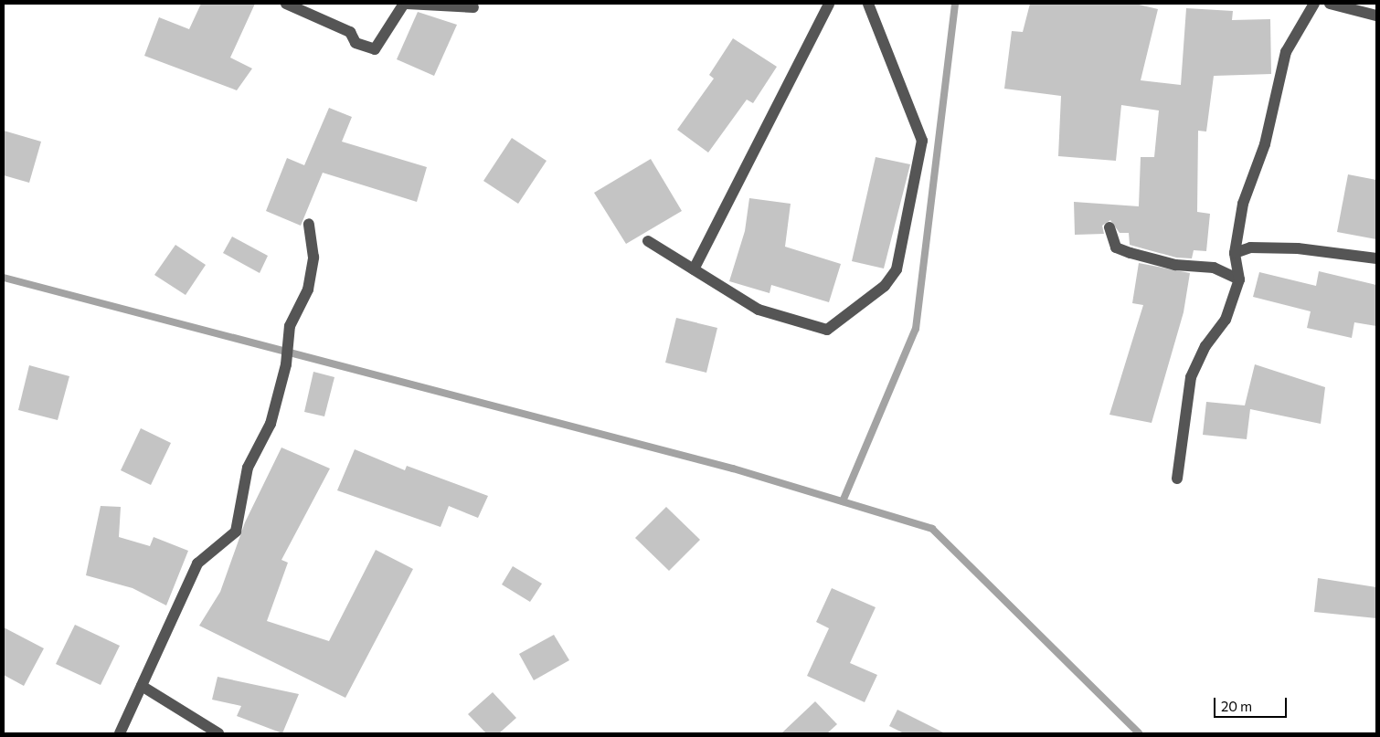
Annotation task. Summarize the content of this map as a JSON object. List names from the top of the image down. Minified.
{"scale_bar":"20 m"}
